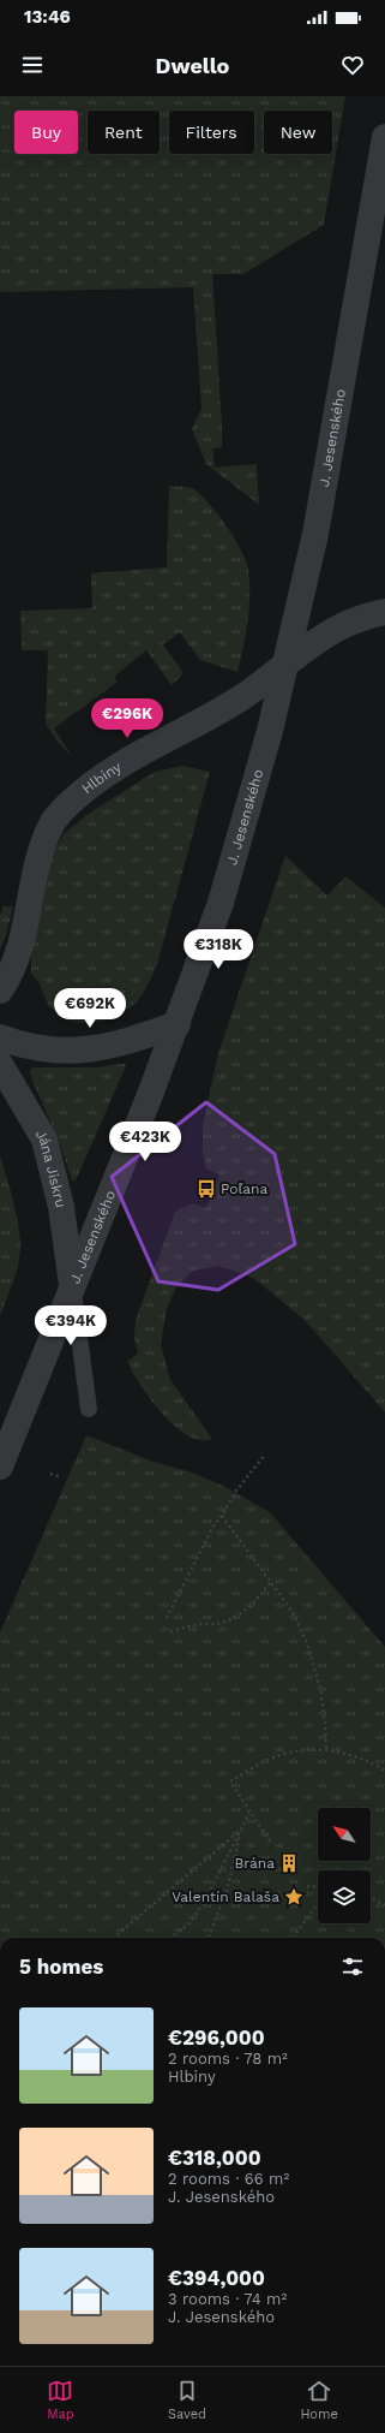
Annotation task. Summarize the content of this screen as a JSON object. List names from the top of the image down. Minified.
{"streets":{"street":["J. Jesenského","Hlbiny","Jána Jiskru"]},"crossings":[["J. Jesenského","Jána Jiskru"]],"places":{"bus stop":["Poľana"],"building":["Brána"],"place":["Valentín Balaša"]},"north":"top left","page":{"status":"13:46","header":"Dwello","chip":["Buy","Rent","Filters","New"],"price":["€296K","€318K","€692K","€423K","€394K"],"heading":"5 homes","list":[{"name":"€296,000","note":"2 rooms · 78 m² · Hlbiny"},{"name":"€318,000","note":"2 rooms · 66 m² · J. Jesenského"},{"name":"€394,000","note":"3 rooms · 74 m² · J. Jesenského"}],"tabs":["Map","Saved","Home"]}}
